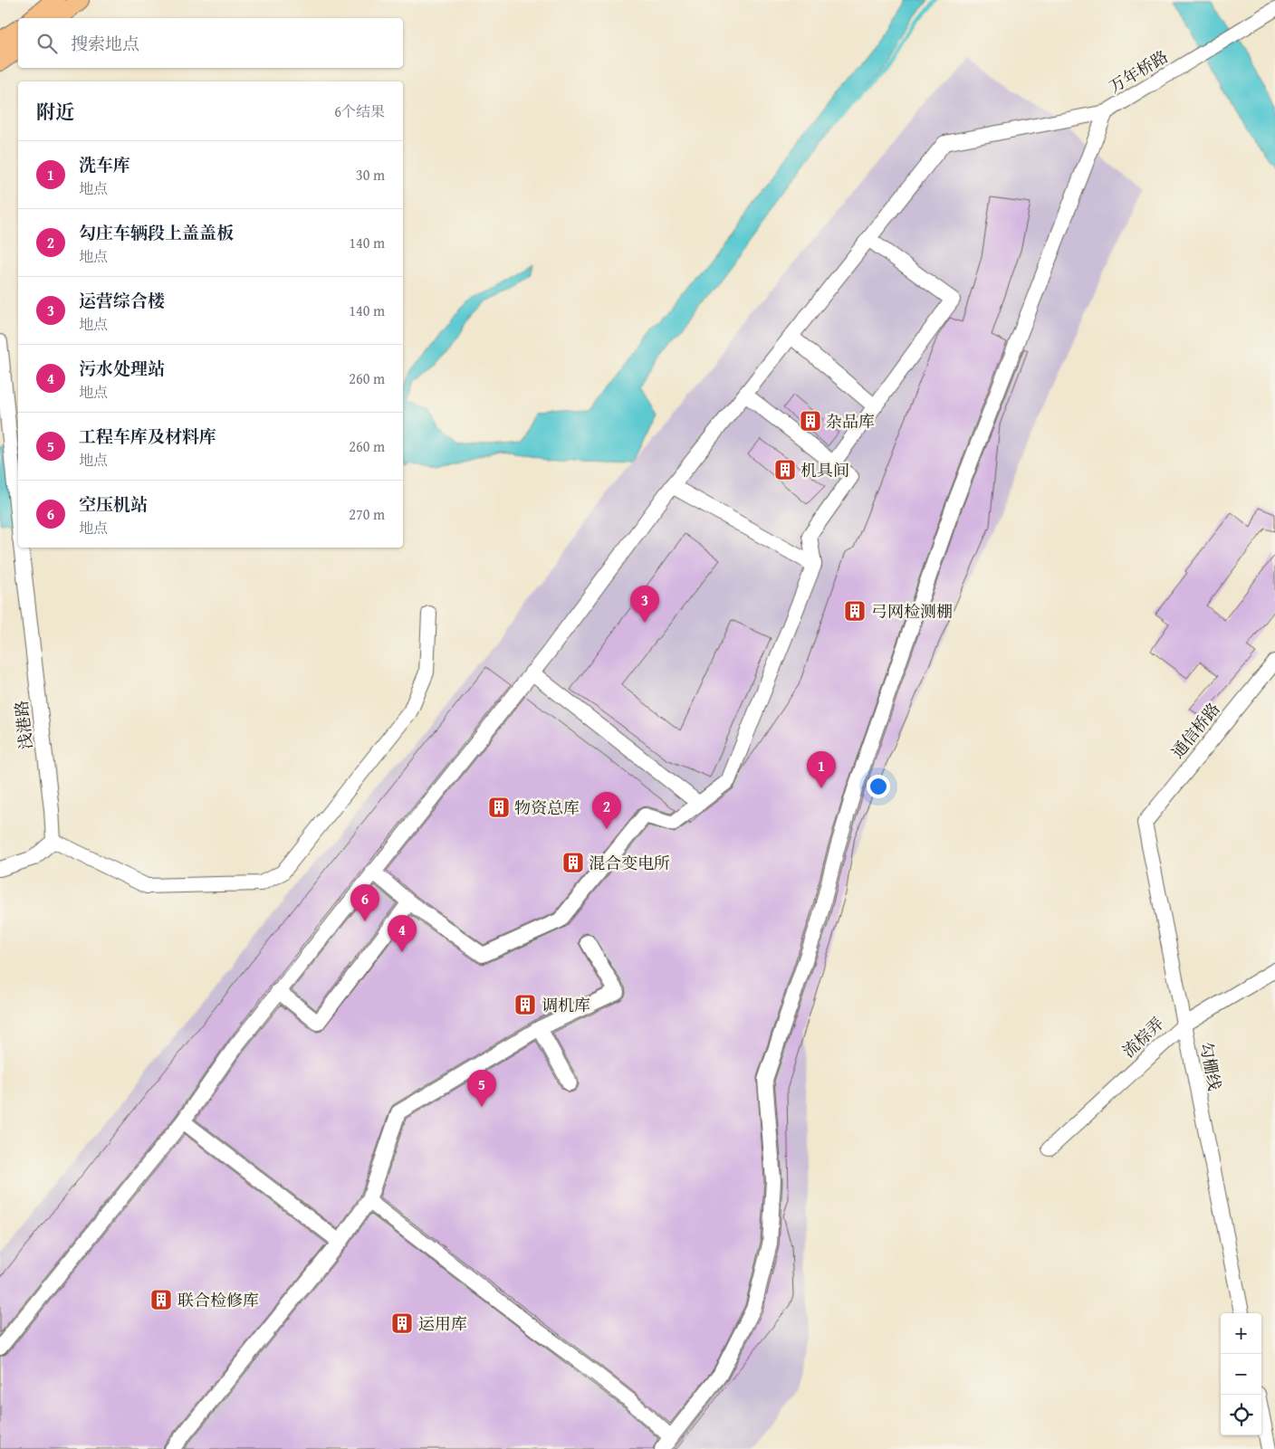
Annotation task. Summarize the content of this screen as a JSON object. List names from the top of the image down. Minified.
{"streets":{"street":["万年桥路","浅港路","通信桥路","流棕弄","勾栅线"]},"crossings":[["通信桥路","勾栅线"],["流棕弄","勾栅线"]],"places":{"building":["杂品库","机具间","弓网检测棚","物资总库","混合变电所","调机库","联合检修库","运用库"]},"page":{"search":"搜索地点","heading":["附近","6个结果"],"list":[{"mark":"1","name":"洗车库","note":"地点","value":"30 m"},{"mark":"2","name":"勾庄车辆段上盖盖板","note":"地点","value":"140 m"},{"mark":"3","name":"运营综合楼","note":"地点","value":"140 m"},{"mark":"4","name":"污水处理站","note":"地点","value":"260 m"},{"mark":"5","name":"工程车库及材料库","note":"地点","value":"260 m"},{"mark":"6","name":"空压机站","note":"地点","value":"270 m"}],"pins":["3","1","2","6","4","5"],"map_buttons":["+","−"]}}
